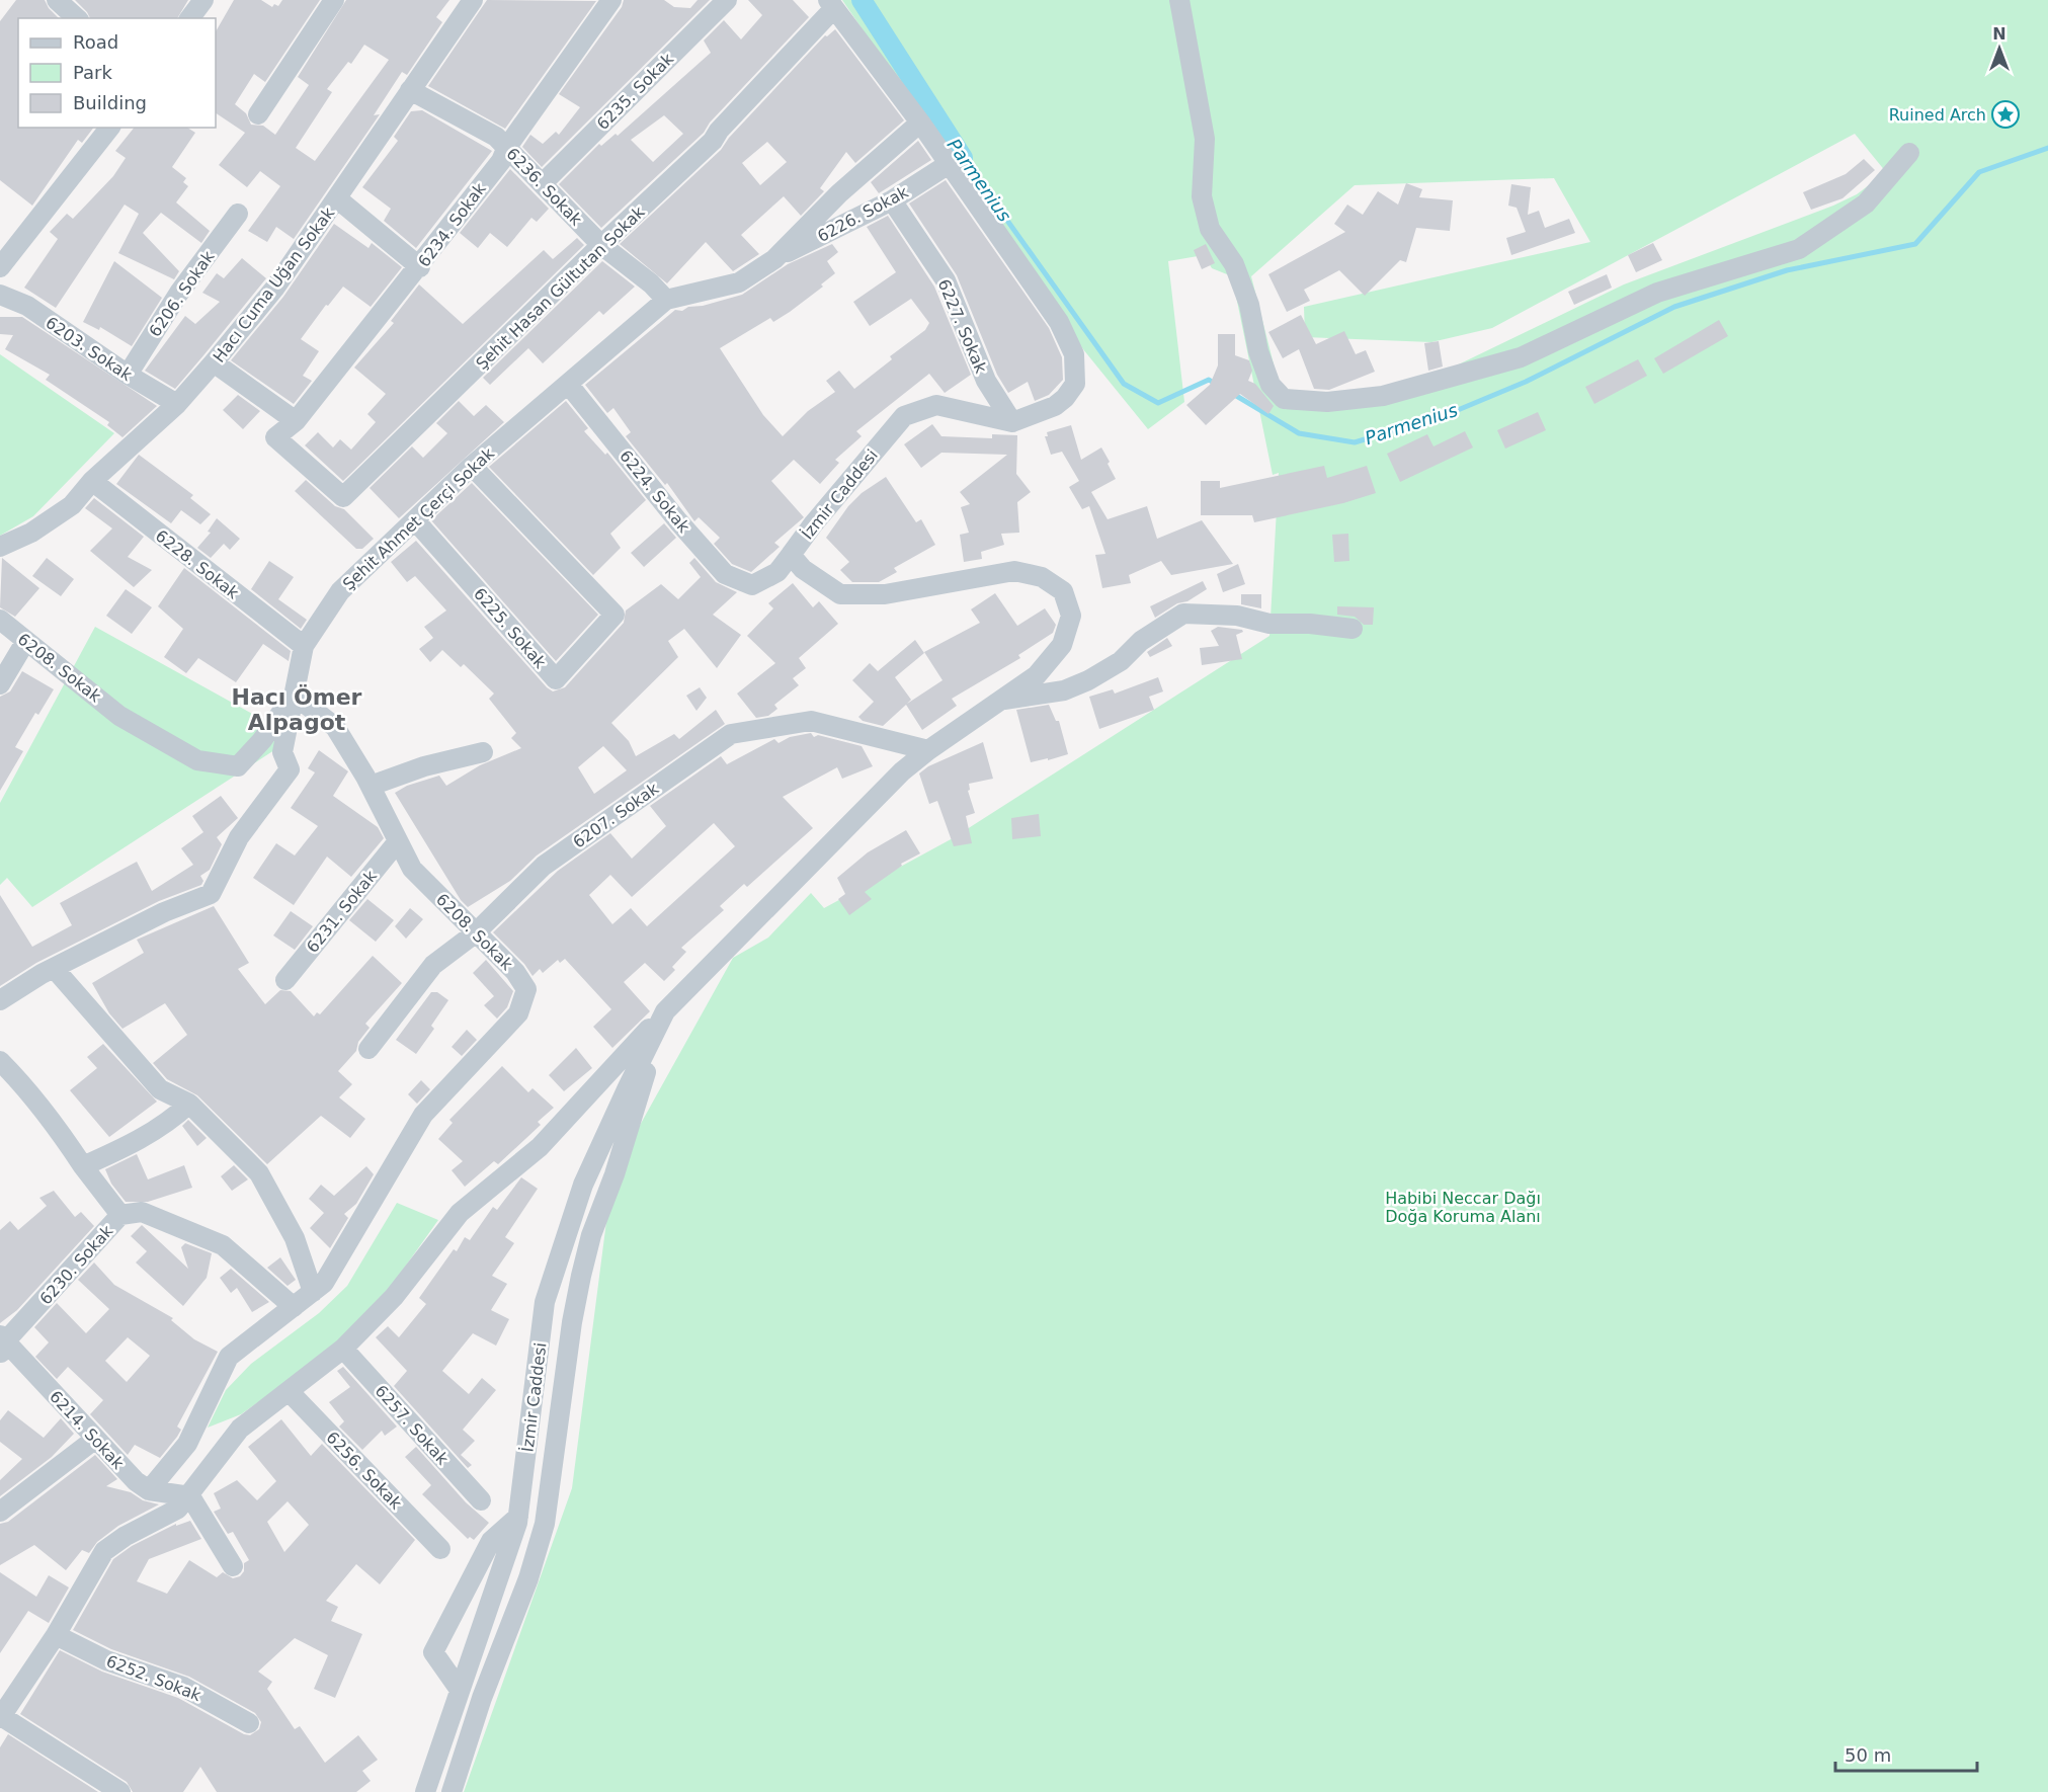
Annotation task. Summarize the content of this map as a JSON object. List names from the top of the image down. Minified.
{"streets":{"street":["6235. Sokak","6236. Sokak","6226. Sokak","6234. Sokak","Hacı Cuma Uğan Sokak","Şehit Hasan Gültutan Sokak","6206. Sokak","6227. Sokak","6203. Sokak","6224. Sokak","İzmir Caddesi","Şehit Ahmet Çerçi Sokak","6228. Sokak","6225. Sokak","6208. Sokak","6207. Sokak","6231. Sokak","6230. Sokak","6257. Sokak","6214. Sokak","6256. Sokak","6252. Sokak"]},"crossings":[["6235. Sokak","6236. Sokak"],["6236. Sokak","6234. Sokak"],["6236. Sokak","Hacı Cuma Uğan Sokak"],["6236. Sokak","Şehit Hasan Gültutan Sokak"],["6236. Sokak","Şehit Ahmet Çerçi Sokak"],["6226. Sokak","6227. Sokak"],["6226. Sokak","Şehit Ahmet Çerçi Sokak"],["6234. Sokak","Şehit Hasan Gültutan Sokak"],["Hacı Cuma Uğan Sokak","6203. Sokak"],["Hacı Cuma Uğan Sokak","6228. Sokak"],["6206. Sokak","6203. Sokak"],["6227. Sokak","İzmir Caddesi"],["6224. Sokak","İzmir Caddesi"],["6224. Sokak","Şehit Ahmet Çerçi Sokak"],["İzmir Caddesi","6207. Sokak"],["Şehit Ahmet Çerçi Sokak","6228. Sokak"],["Şehit Ahmet Çerçi Sokak","6225. Sokak"],["Şehit Ahmet Çerçi Sokak","6208. Sokak"],["6208. Sokak","6207. Sokak"],["6208. Sokak","6231. Sokak"],["6208. Sokak","6214. Sokak"],["6230. Sokak","6214. Sokak"]],"districts":["Hacı Ömer Alpagot"],"water":["Parmenius"],"parks":["Habibi Neccar Dağı Doğa Koruma Alanı"],"places":{"place":["Ruined Arch"]},"legend":["Road","Park","Building"],"scale_bar":"50 m","north":"top"}
